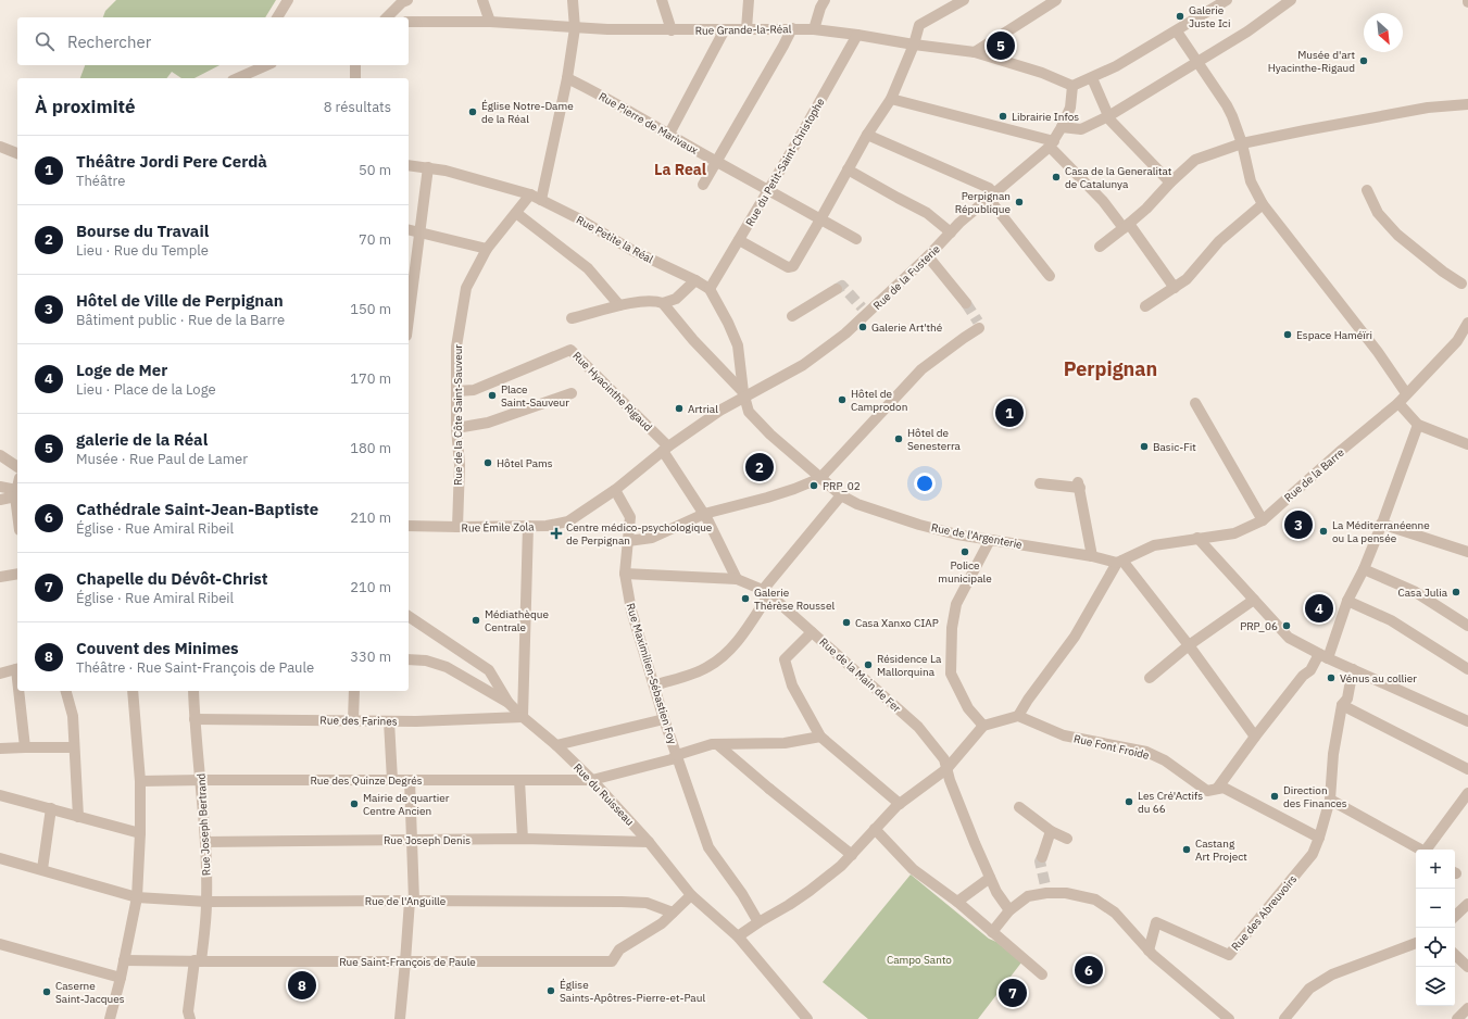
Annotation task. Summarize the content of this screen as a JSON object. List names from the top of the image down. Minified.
{"streets":{"street":["Rue Grande-la-Réal","Rue Pierre de Marivaux","Rue du Petit-Saint-Christophe","Rue Petite la Réal","Rue de la Fusterie","Rue Hyacinthe Rigaud","Rue de la Côte Saint-Sauveur","Rue de la Barre","Rue Émile Zola","Rue de l'Argenterie","Rue Maximilien-Sébastien Foy","Rue de la Main de Fer","Rue des Farines","Rue Font Froide","Rue des Quinze Degrés","Rue du Ruisseau","Rue Joseph Bertrand","Rue Joseph Denis","Rue de l'Anguille","Rue des Abreuvoirs","Rue Saint-François de Paule"]},"crossings":[["Rue Grande-la-Réal","Rue du Petit-Saint-Christophe"],["Rue Grande-la-Réal","Rue de la Fusterie"],["Rue Pierre de Marivaux","Rue du Petit-Saint-Christophe"],["Rue du Petit-Saint-Christophe","Rue Petite la Réal"],["Rue Petite la Réal","Rue de la Fusterie"],["Rue Petite la Réal","Rue de la Côte Saint-Sauveur"],["Rue Petite la Réal","Rue de l'Argenterie"],["Rue de la Fusterie","Rue Hyacinthe Rigaud"],["Rue de la Fusterie","Rue Émile Zola"],["Rue de la Fusterie","Rue de l'Argenterie"],["Rue Hyacinthe Rigaud","Rue de la Côte Saint-Sauveur"],["Rue Hyacinthe Rigaud","Rue Émile Zola"],["Rue de la Côte Saint-Sauveur","Rue Émile Zola"],["Rue de la Barre","Rue de l'Argenterie"],["Rue Émile Zola","Rue Maximilien-Sébastien Foy"],["Rue Maximilien-Sébastien Foy","Rue de la Main de Fer"],["Rue Maximilien-Sébastien Foy","Rue des Quinze Degrés"],["Rue des Farines","Rue du Ruisseau"],["Rue des Farines","Rue Joseph Bertrand"],["Rue Font Froide","Rue des Abreuvoirs"],["Rue des Quinze Degrés","Rue du Ruisseau"],["Rue des Quinze Degrés","Rue Joseph Bertrand"],["Rue du Ruisseau","Rue Joseph Denis"],["Rue Joseph Bertrand","Rue Joseph Denis"],["Rue Joseph Bertrand","Rue de l'Anguille"],["Rue Joseph Bertrand","Rue Saint-François de Paule"],["Rue de l'Anguille","Rue Saint-François de Paule"]],"districts":["La Real","Perpignan"],"parks":["Campo Santo"],"places":{"other":["Galerie Juste Ici","Musée d'art Hyacinthe-Rigaud","Église Notre-Dame de la Réal","Librairie Infos","Casa de la Generalitat de Catalunya","Perpignan République","Galerie Art'thé","Espace Haméïri","Place Saint-Sauveur","Hôtel de Camprodon","Artrial","Hôtel de Senesterra","Basic-Fit","Hôtel Pams","PRP_02","La Méditerranéenne ou La pensée","Police municipale","Casa Julia","Galerie Thérèse Roussel","Médiathèque Centrale","Casa Xanxo CIAP","PRP_06","Résidence La Mallorquina","Vénus au collier","Direction des Finances","Les Cré'Actifs du 66","Mairie de quartier Centre Ancien","Castang Art Project","Église Saints-Apôtres-Pierre-et-Paul","Caserne Saint-Jacques"],"health":["Centre médico-psychologique de Perpignan"]},"north":"bottom right","page":{"search":"Rechercher","pins":["5","1","2","3","4","6","8","7"],"heading":["À proximité","8 résultats"],"list":[{"mark":"1","name":"Théâtre Jordi Pere Cerdà","note":"Théâtre","value":"50 m"},{"mark":"2","name":"Bourse du Travail","note":"Lieu · Rue du Temple","value":"70 m"},{"mark":"3","name":"Hôtel de Ville de Perpignan","note":"Bâtiment public · Rue de la Barre","value":"150 m"},{"mark":"4","name":"Loge de Mer","note":"Lieu · Place de la Loge","value":"170 m"},{"mark":"5","name":"galerie de la Réal","note":"Musée · Rue Paul de Lamer","value":"180 m"},{"mark":"6","name":"Cathédrale Saint-Jean-Baptiste","note":"Église · Rue Amiral Ribeil","value":"210 m"},{"mark":"7","name":"Chapelle du Dévôt-Christ","note":"Église · Rue Amiral Ribeil","value":"210 m"},{"mark":"8","name":"Couvent des Minimes","note":"Théâtre · Rue Saint-François de Paule","value":"330 m"}],"map_buttons":["+","−"]}}
